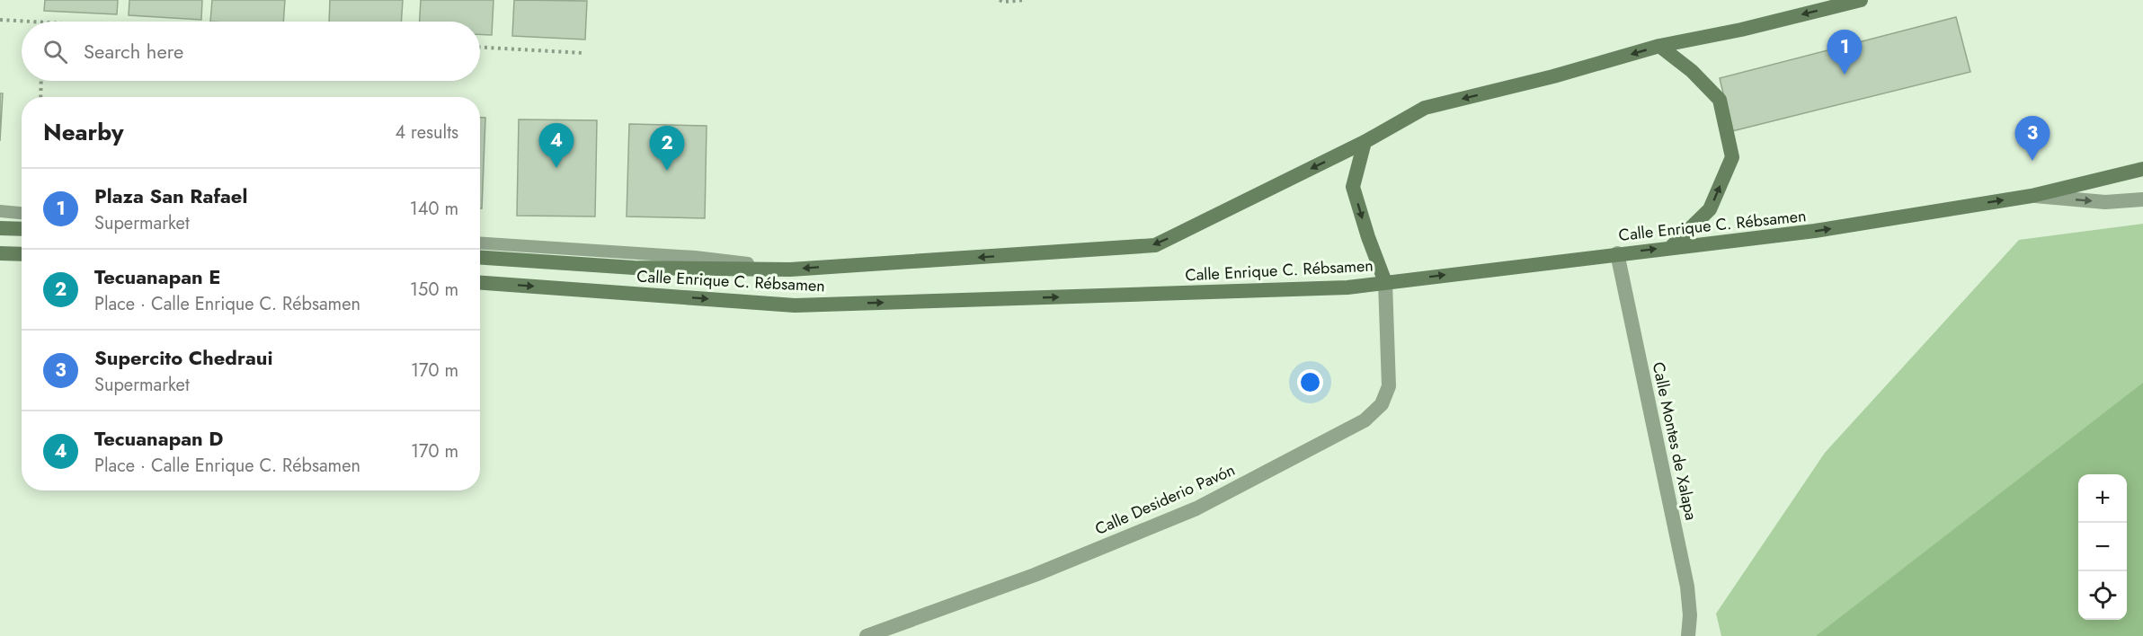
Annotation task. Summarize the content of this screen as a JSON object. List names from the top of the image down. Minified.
{"streets":{"main road":["Calle Enrique C. Rébsamen"],"street":["Calle Montes de Xalapa","Calle Desiderio Pavón"]},"crossings":[["Calle Enrique C. Rébsamen","Calle Montes de Xalapa"],["Calle Enrique C. Rébsamen","Calle Desiderio Pavón"]],"page":{"search":"Search here","pins":["1","3","4","2"],"heading":["Nearby","4 results"],"list":[{"mark":"1","name":"Plaza San Rafael","note":"Supermarket","value":"140 m"},{"mark":"2","name":"Tecuanapan E","note":"Place · Calle Enrique C. Rébsamen","value":"150 m"},{"mark":"3","name":"Supercito Chedraui","note":"Supermarket","value":"170 m"},{"mark":"4","name":"Tecuanapan D","note":"Place · Calle Enrique C. Rébsamen","value":"170 m"}],"map_buttons":["+","−"]}}
